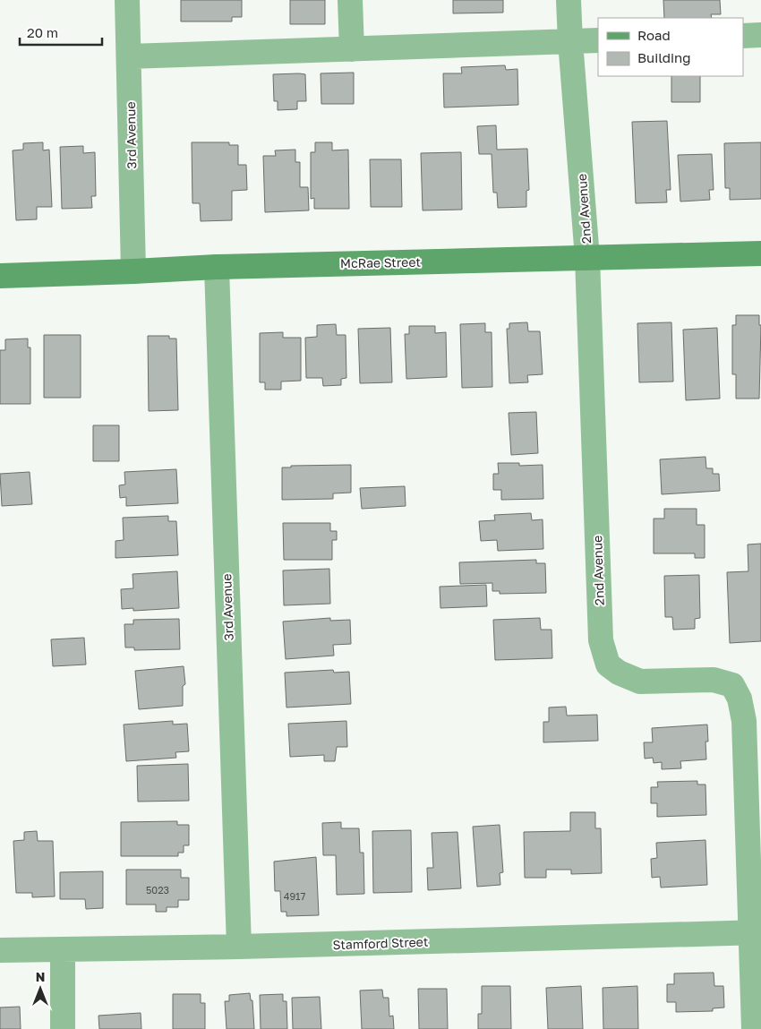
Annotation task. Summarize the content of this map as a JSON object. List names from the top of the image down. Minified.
{"streets":{"street":["3rd Avenue","2nd Avenue","McRae Street","Stamford Street"]},"crossings":[["3rd Avenue","McRae Street"],["3rd Avenue","Stamford Street"],["2nd Avenue","McRae Street"],["2nd Avenue","Stamford Street"]],"house_numbers":["5023","4917"],"legend":["Road","Building"],"scale_bar":"20 m","north":"top"}
